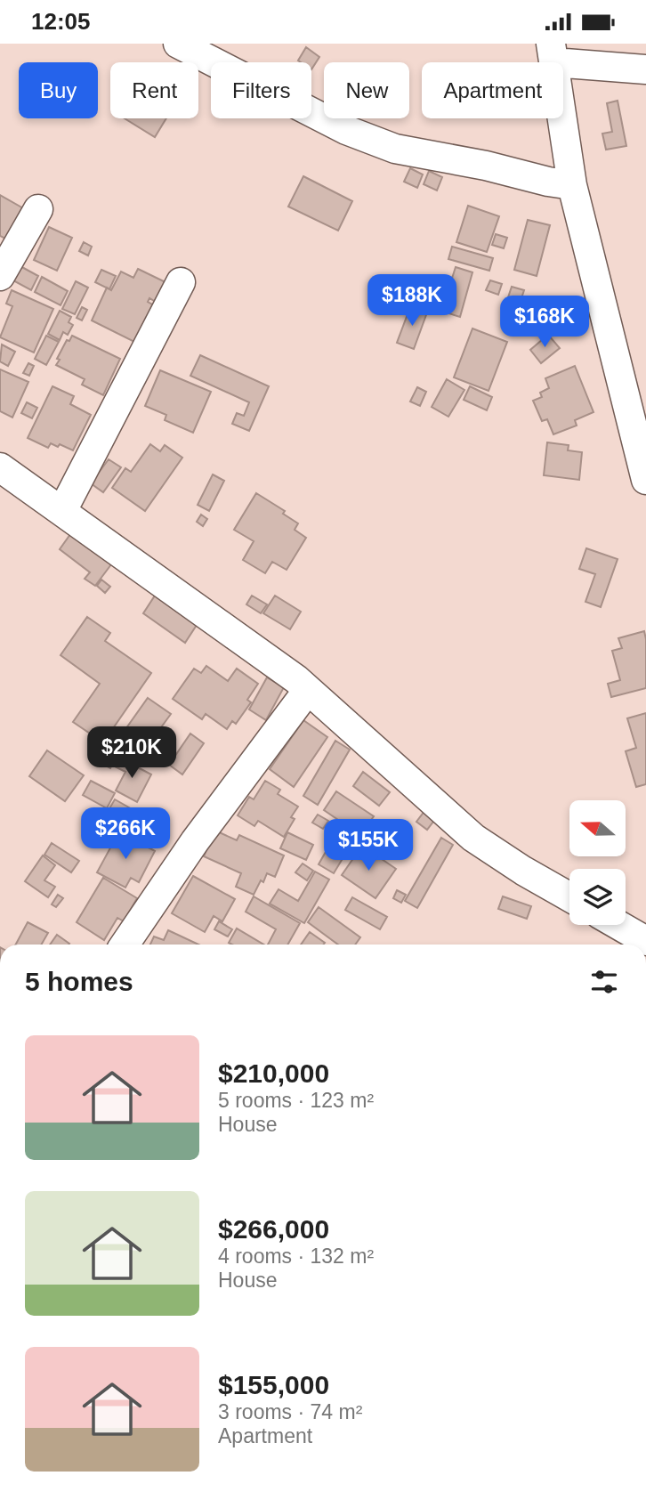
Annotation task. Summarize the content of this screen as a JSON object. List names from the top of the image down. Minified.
{"north":"left","page":{"status":"12:05","chip":["Buy","Rent","Filters","New","Apartment"],"price":["$188K","$168K","$210K","$266K","$155K"],"heading":"5 homes","list":[{"name":"$210,000","note":"5 rooms · 123 m² · House"},{"name":"$266,000","note":"4 rooms · 132 m² · House"},{"name":"$155,000","note":"3 rooms · 74 m² · Apartment"}]}}
